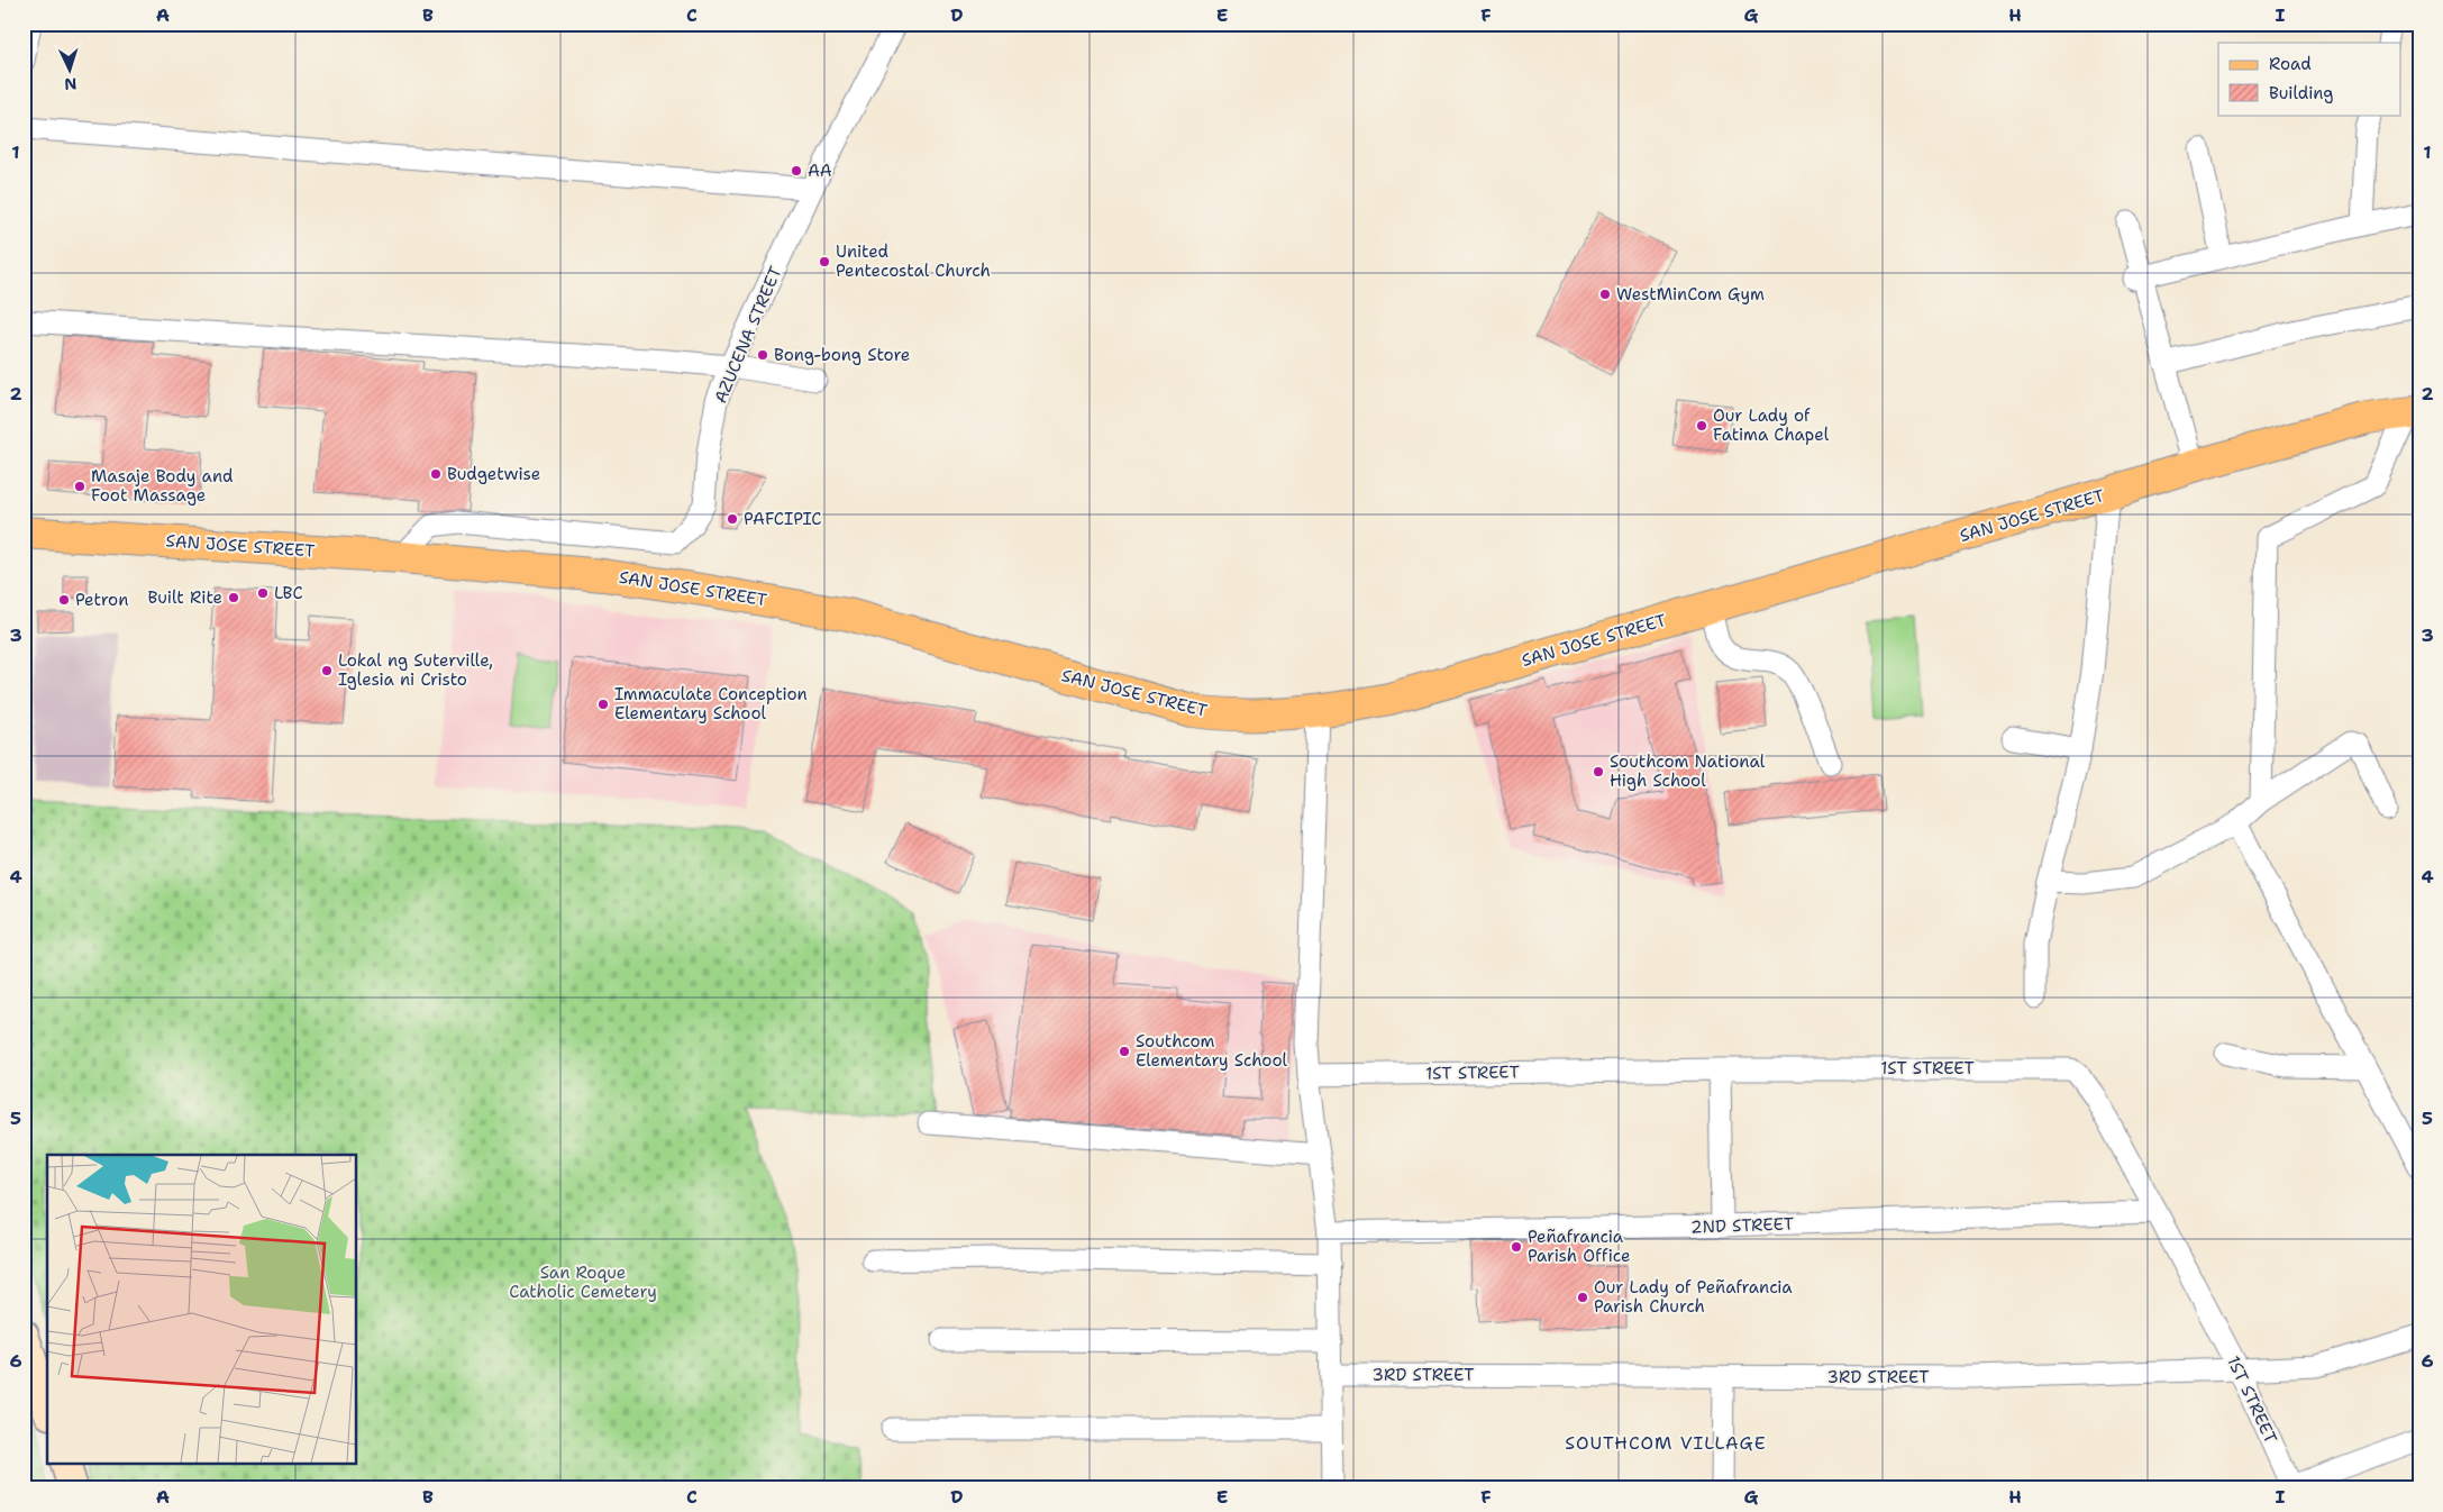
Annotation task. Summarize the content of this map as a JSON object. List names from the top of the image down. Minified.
{"streets":{"main road":["SAN JOSE STREET"],"street":["AZUCENA STREET","1ST STREET","2ND STREET","3RD STREET"]},"crossings":[["AZUCENA STREET","SAN JOSE STREET"],["1ST STREET","2ND STREET"],["1ST STREET","3RD STREET"]],"districts":["SOUTHCOM VILLAGE"],"parks":["San Roque Catholic Cemetery"],"places":["AA","United Pentecostal Church","WestMinCom Gym","Bong-bong Store","Our Lady of Fatima Chapel","Budgetwise","Masaje Body and Foot Massage","PAFCIPIC","LBC","Built Rite","Petron","Lokal ng Suterville, Iglesia ni Cristo","Immaculate Conception Elementary School","Southcom National High School","Southcom Elementary School","Peñafrancia Parish Office","Our Lady of Peñafrancia Parish Church"],"legend":["Road","Building"],"north":"bottom","grid":{"columns":["A","B","C","D","E","F","G","H","I"],"rows":["1","2","3","4","5","6"]}}
